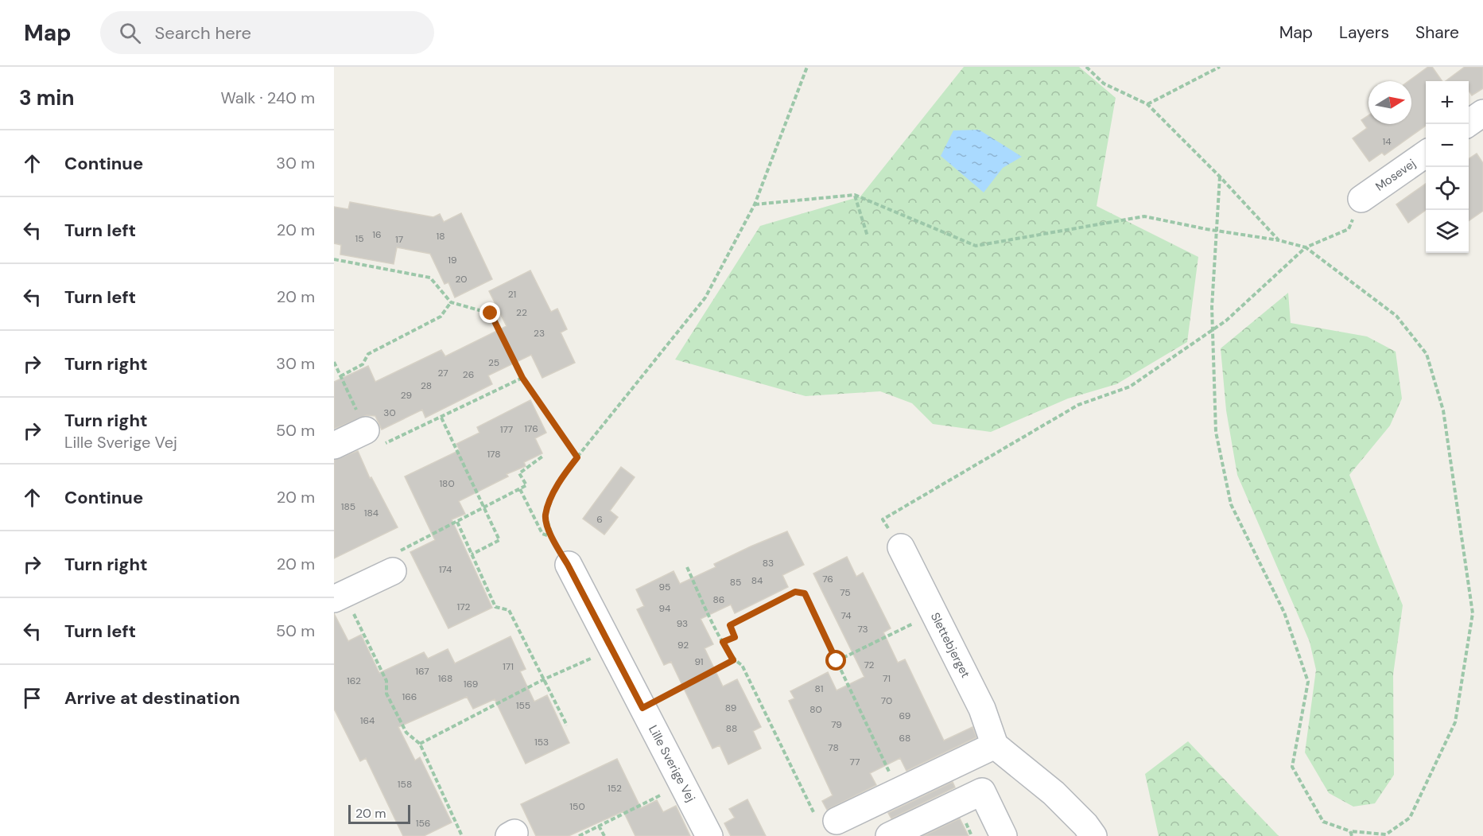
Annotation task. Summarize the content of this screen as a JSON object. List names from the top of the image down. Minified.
{"streets":{"street":["Mosevej","Slettebjerget","Lille Sverige Vej"]},"house_numbers":["14","16","18","15","17","19","20","21","22","23","25","27","26","28","29","30","176","177","178","180","185","184","6","83","174","76","84","85","95","75","86","172","94","74","93","73","92","91","72","171","167","168","71","162","169","81","166","70","155","89","80","69","164","79","88","68","153","78","77","158","152","150","156"],"scale_bar":"20 m","north":"right","page":{"header":"Map","search":"Search here","nav":["Map","Layers","Share"],"heading":["3 min","Walk · 240 m"],"map_buttons":["+","−"],"list":[["Continue","30 m"],["Turn left","20 m"],["Turn left","20 m"],["Turn right","30 m"],["Turn right","Lille Sverige Vej","50 m"],["Continue","20 m"],["Turn right","20 m"],["Turn left","50 m"],"Arrive at destination"],"scale":"20 m"}}
